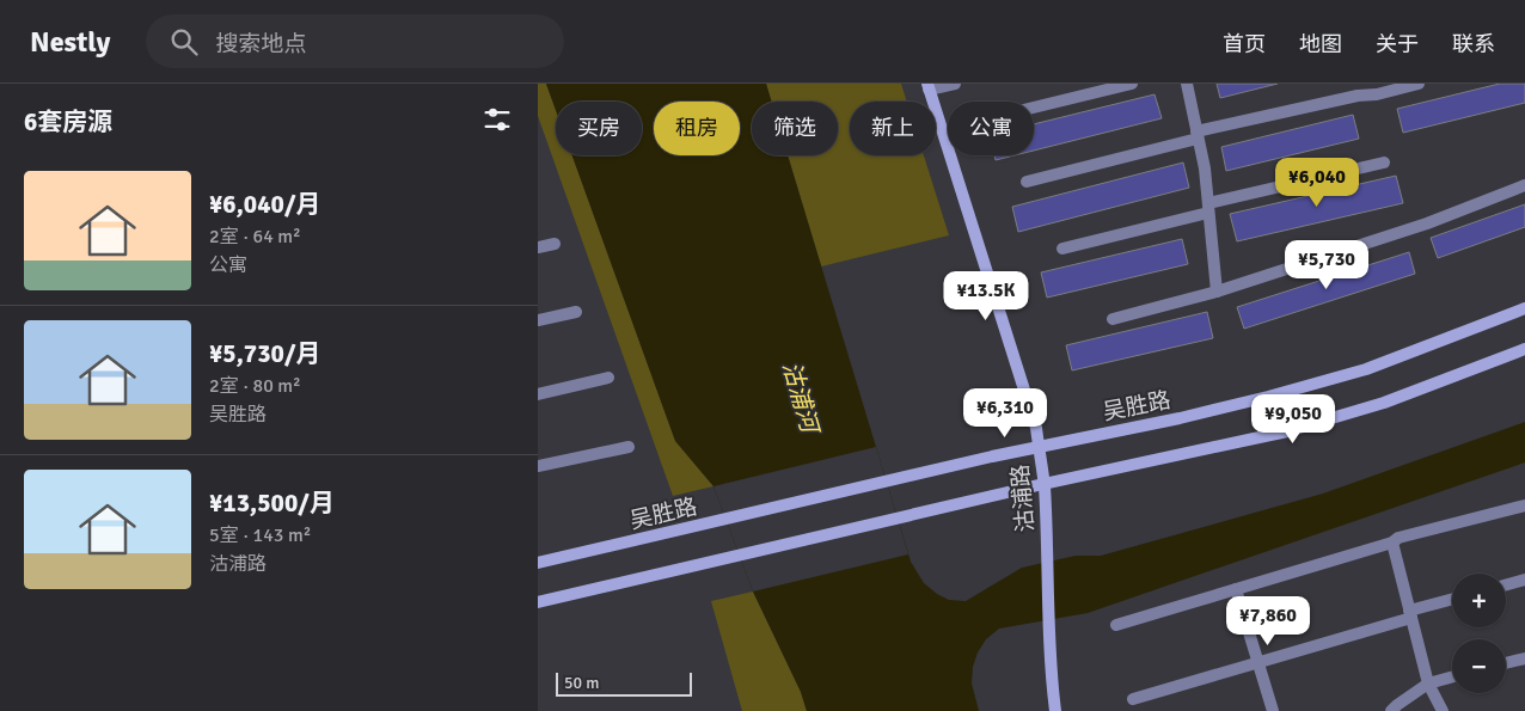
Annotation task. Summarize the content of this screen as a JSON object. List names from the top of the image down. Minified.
{"streets":{"main road":["吴胜路","沽浦路"]},"crossings":[["吴胜路","沽浦路"]],"water":["沽浦河"],"scale_bar":"50 m","page":{"header":"Nestly","search":"搜索地点","nav":["首页","地图","关于","联系"],"heading":"6套房源","chip":["买房","租房","筛选","新上","公寓"],"list":[{"name":"¥6,040/月","note":"2室 · 64 m² · 公寓"},{"name":"¥5,730/月","note":"2室 · 80 m² · 吴胜路"},{"name":"¥13,500/月","note":"5室 · 143 m² · 沽浦路"}],"price":["¥6,040","¥5,730","¥13.5K","¥6,310","¥9,050","¥7,860"],"map_buttons":["+","−"],"scale":"50 m"}}
